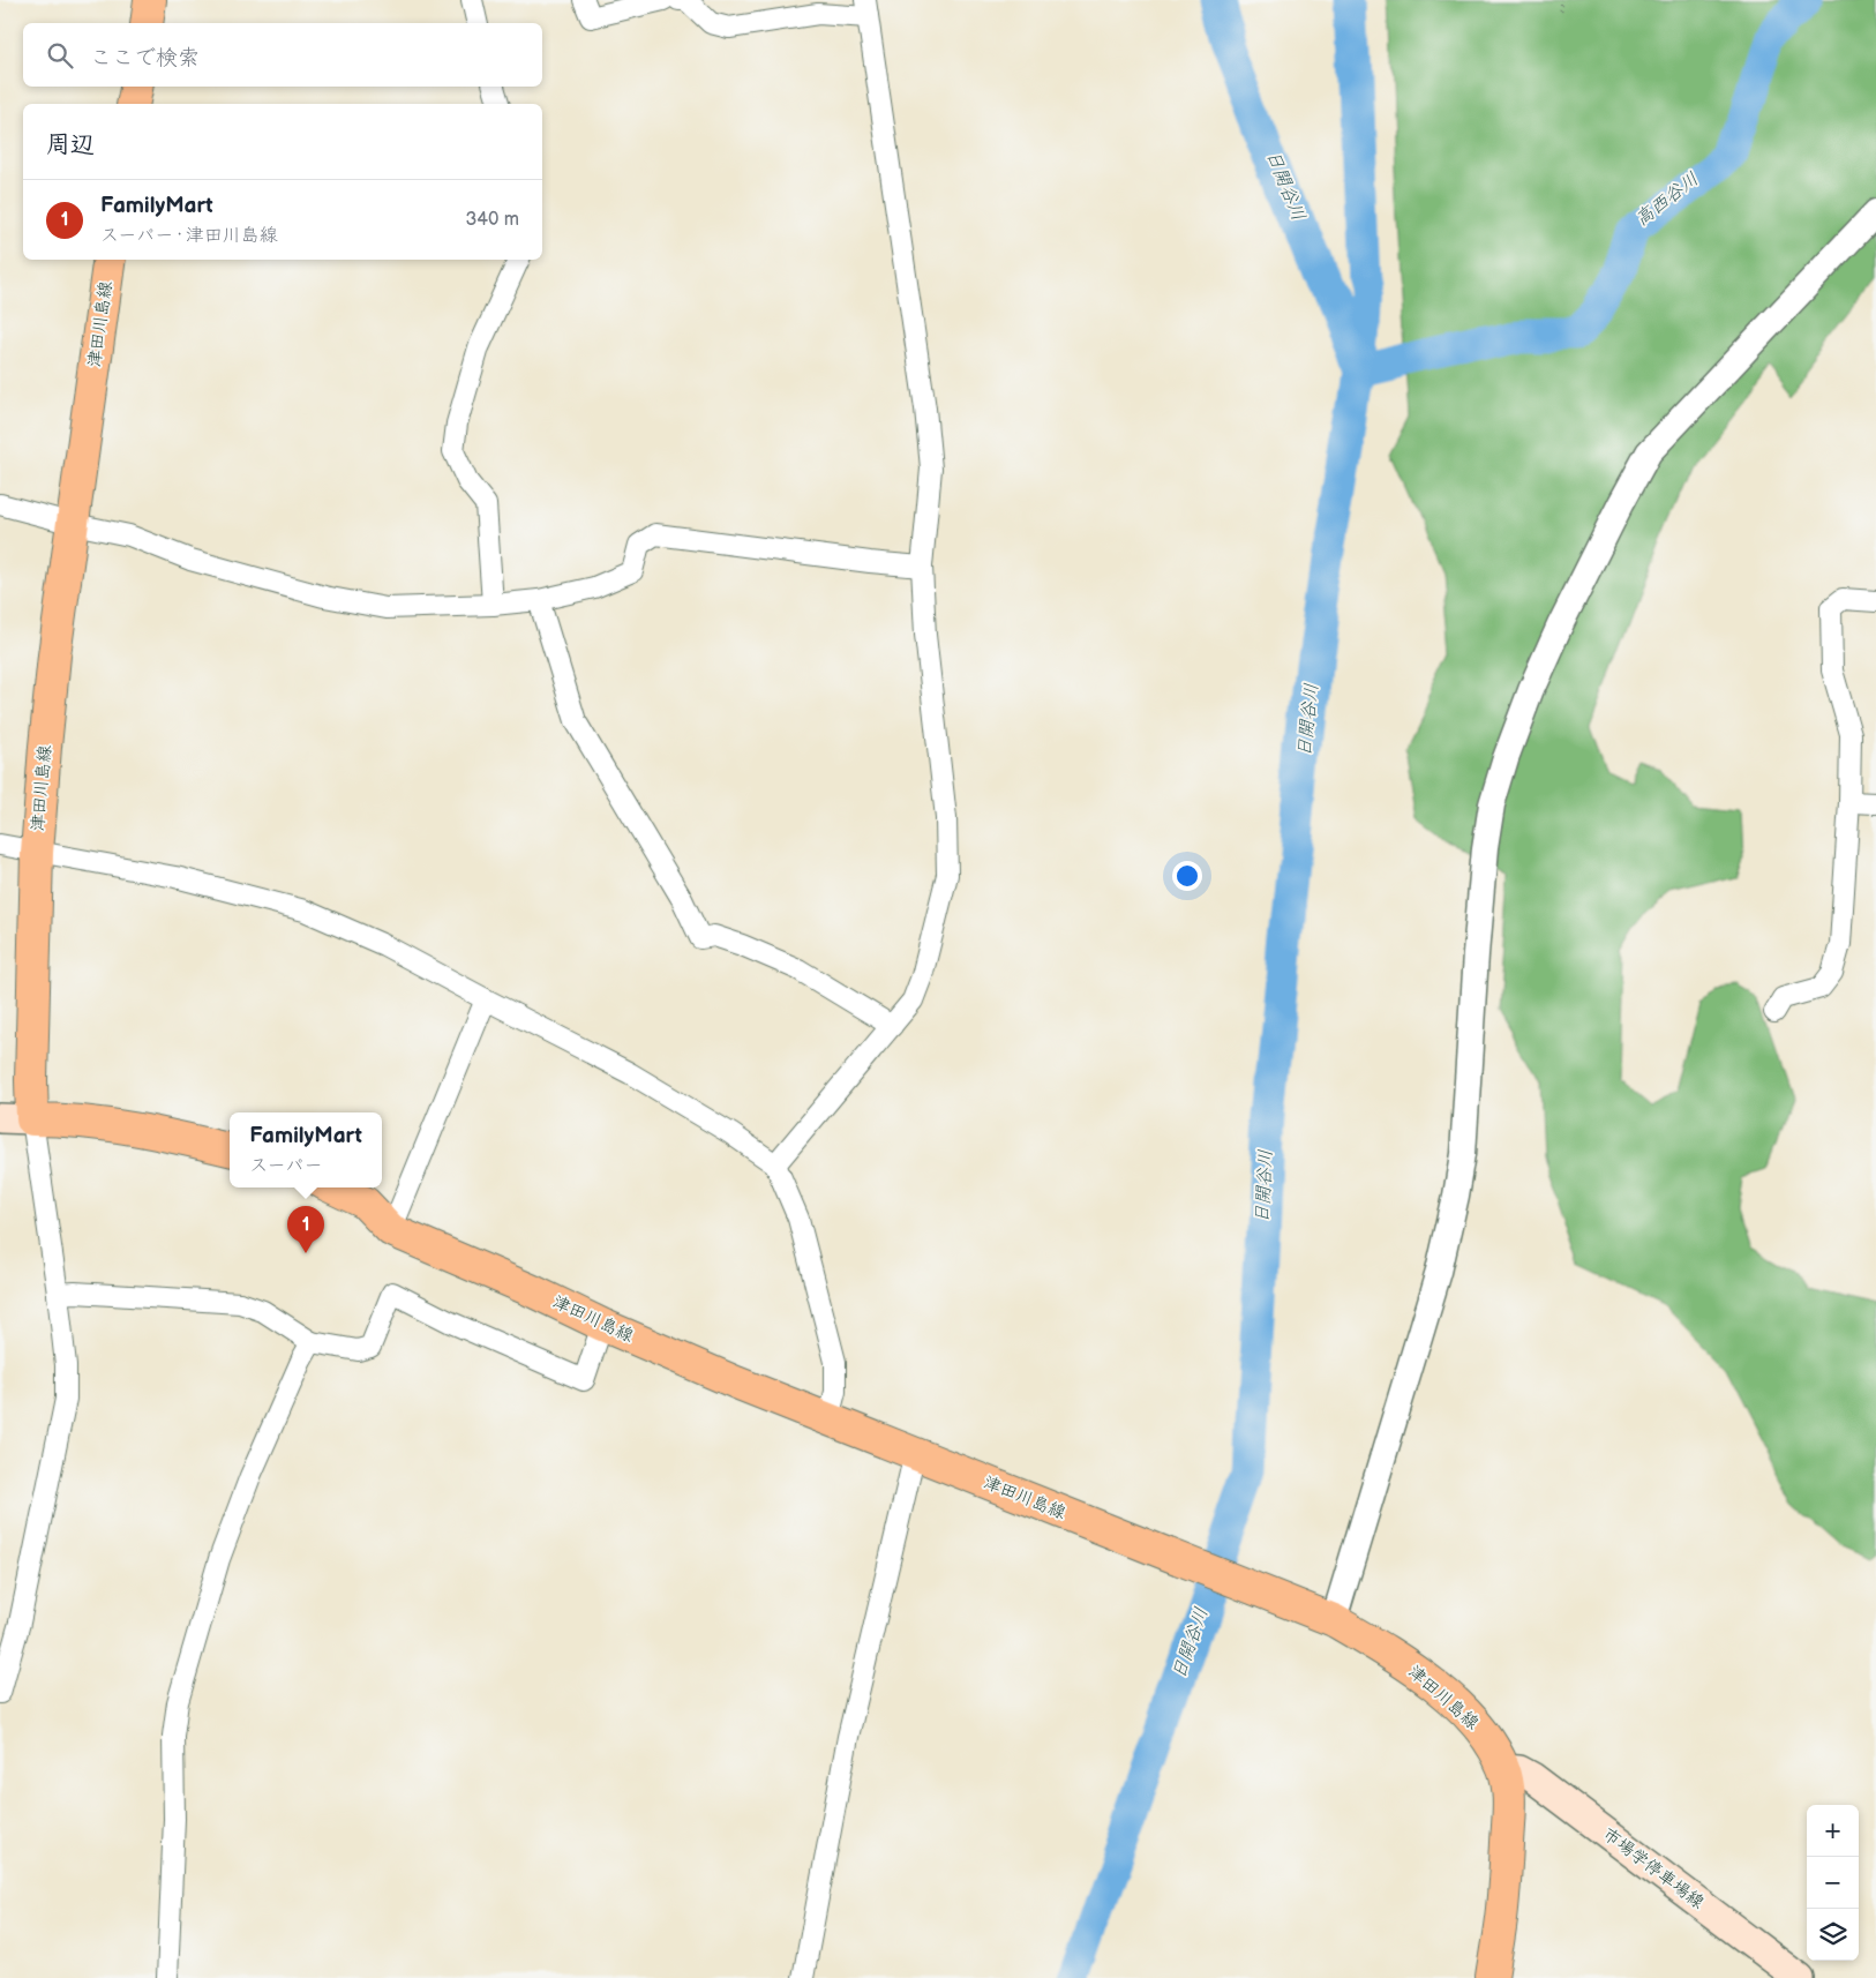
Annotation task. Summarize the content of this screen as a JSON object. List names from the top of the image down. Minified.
{"streets":{"main road":["津田川島線","市場学停車場線"]},"crossings":[["津田川島線","市場学停車場線"]],"water":["日開谷川","高西谷川"],"page":{"search":"ここで検索","heading":"周辺","list":[{"mark":"1","name":"FamilyMart","note":"スーパー · 津田川島線","value":"340 m"}],"popup":["FamilyMart","スーパー"],"pins":"1","map_buttons":["+","−"]}}
